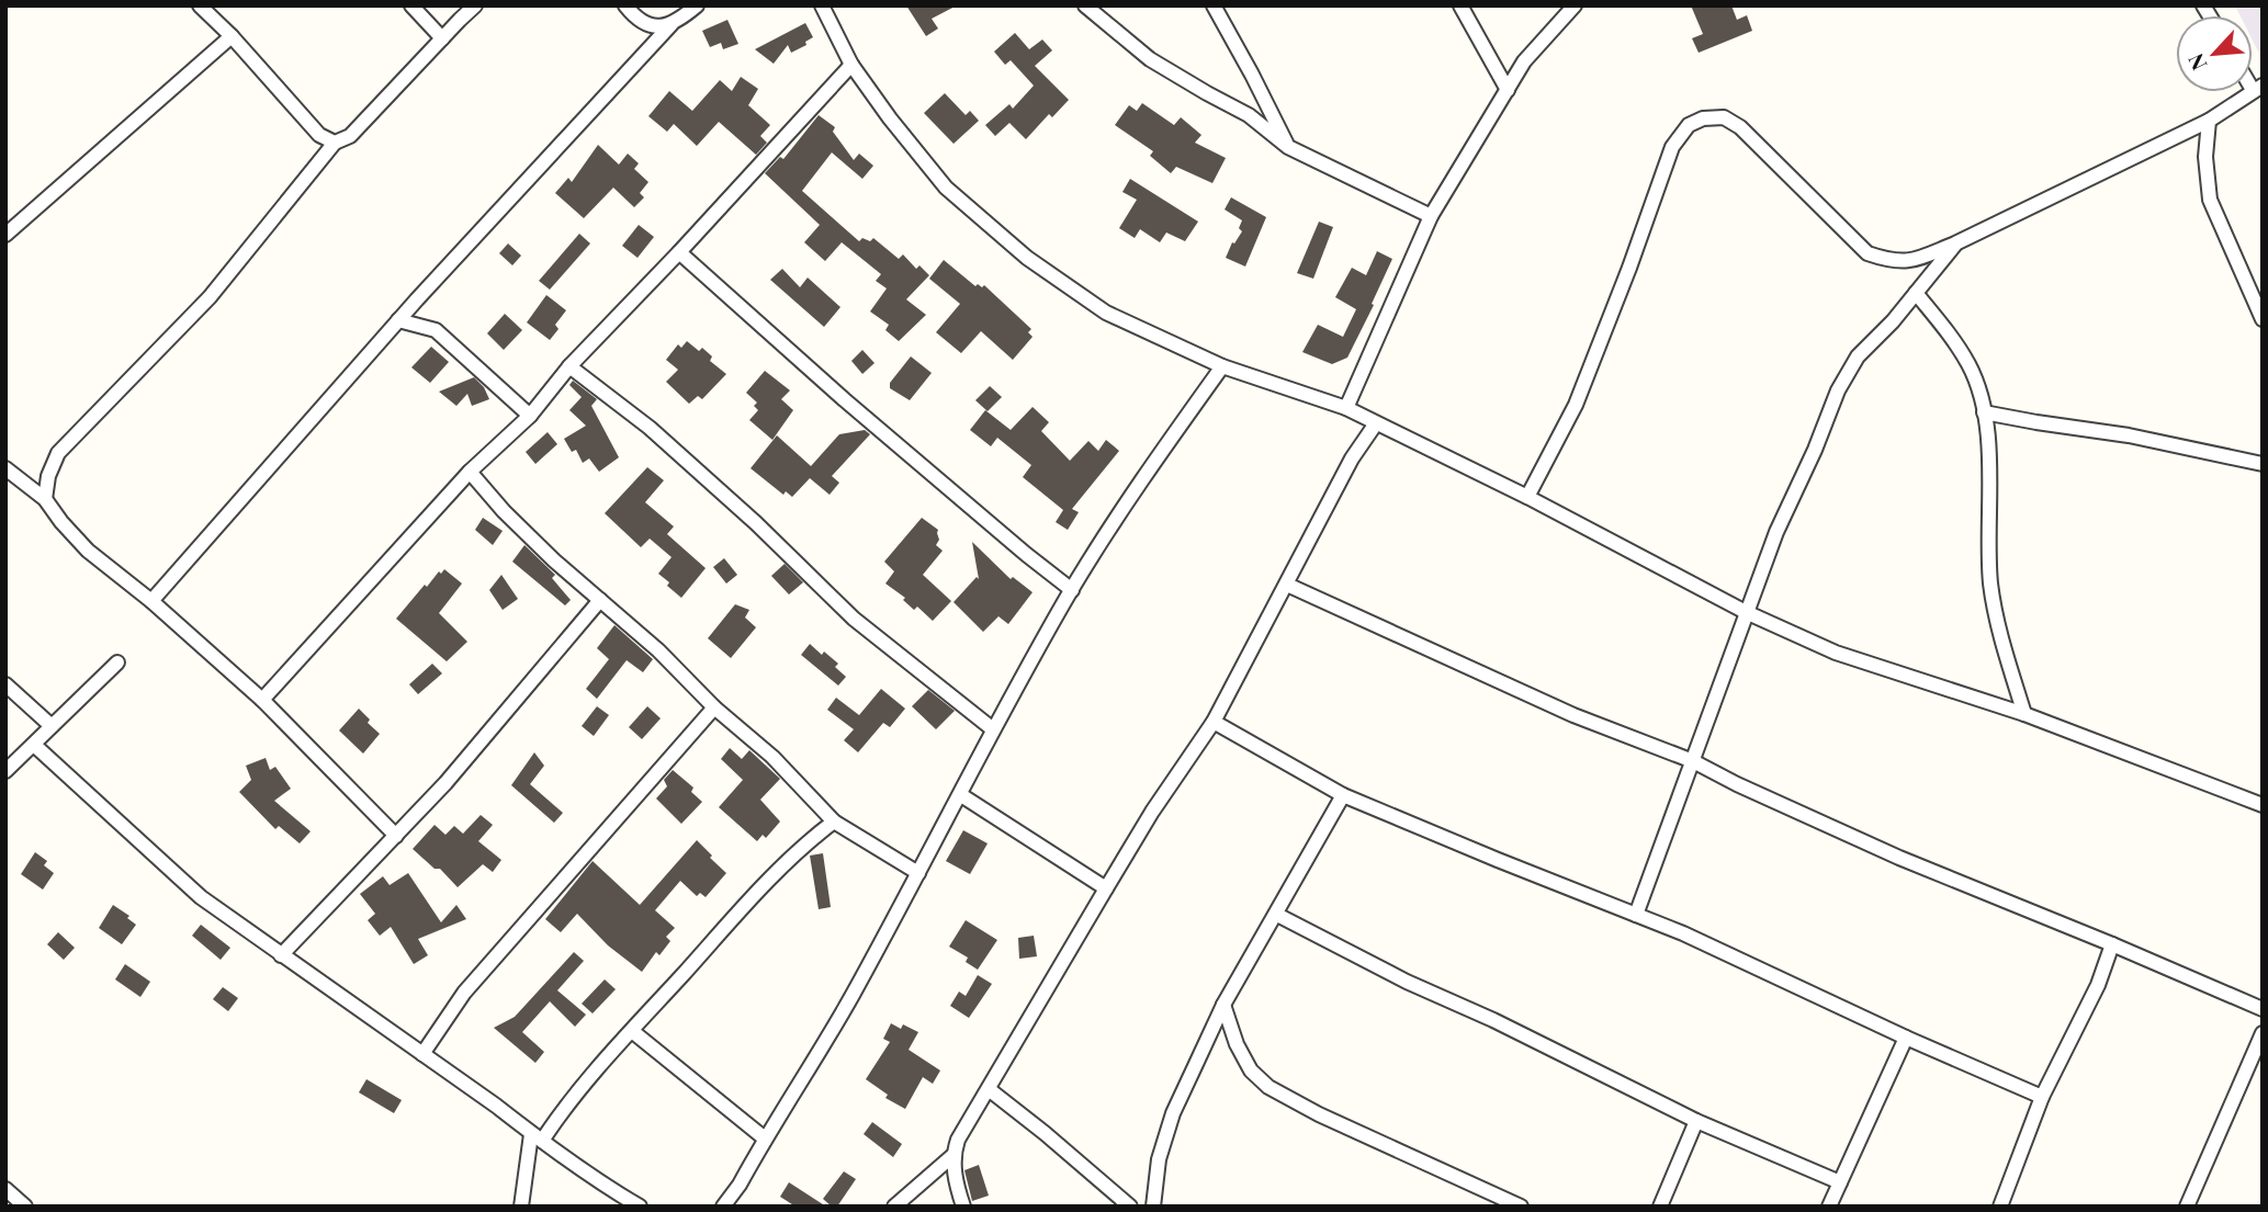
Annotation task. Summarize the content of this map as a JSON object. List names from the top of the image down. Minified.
{"north":"bottom left"}
